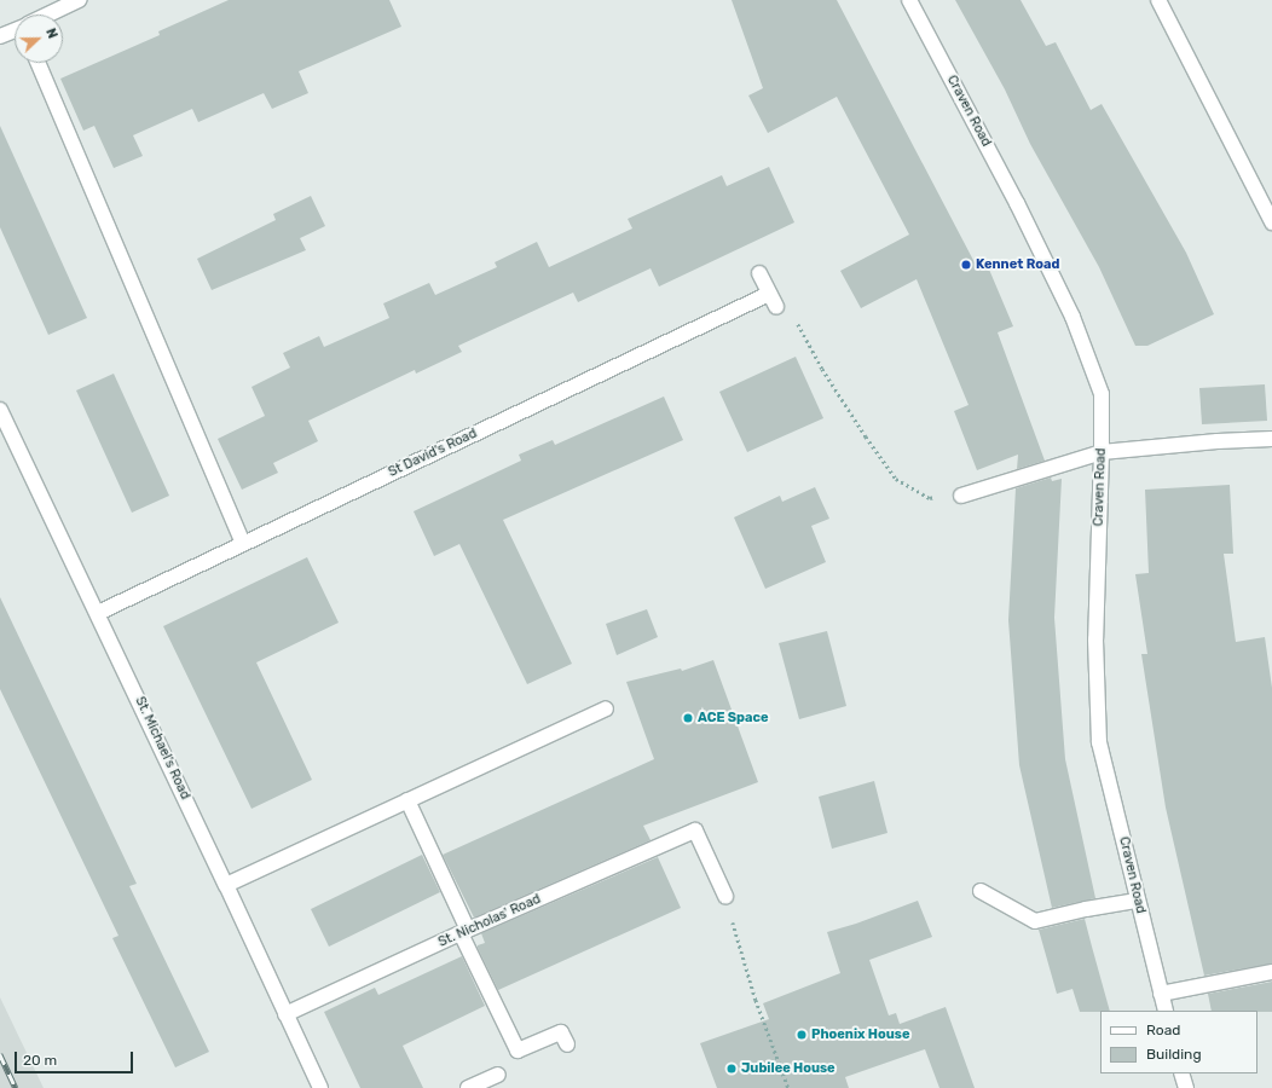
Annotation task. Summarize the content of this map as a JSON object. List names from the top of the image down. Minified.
{"streets":{"street":["Craven Road","St David's Road","St. Michael's Road","St. Nicholas' Road"]},"crossings":[["St David's Road","St. Michael's Road"],["St. Michael's Road","St. Nicholas' Road"]],"places":["Kennet Road","ACE Space","Phoenix House","Jubilee House"],"legend":["Road","Building"],"scale_bar":"20 m","north":"right"}
